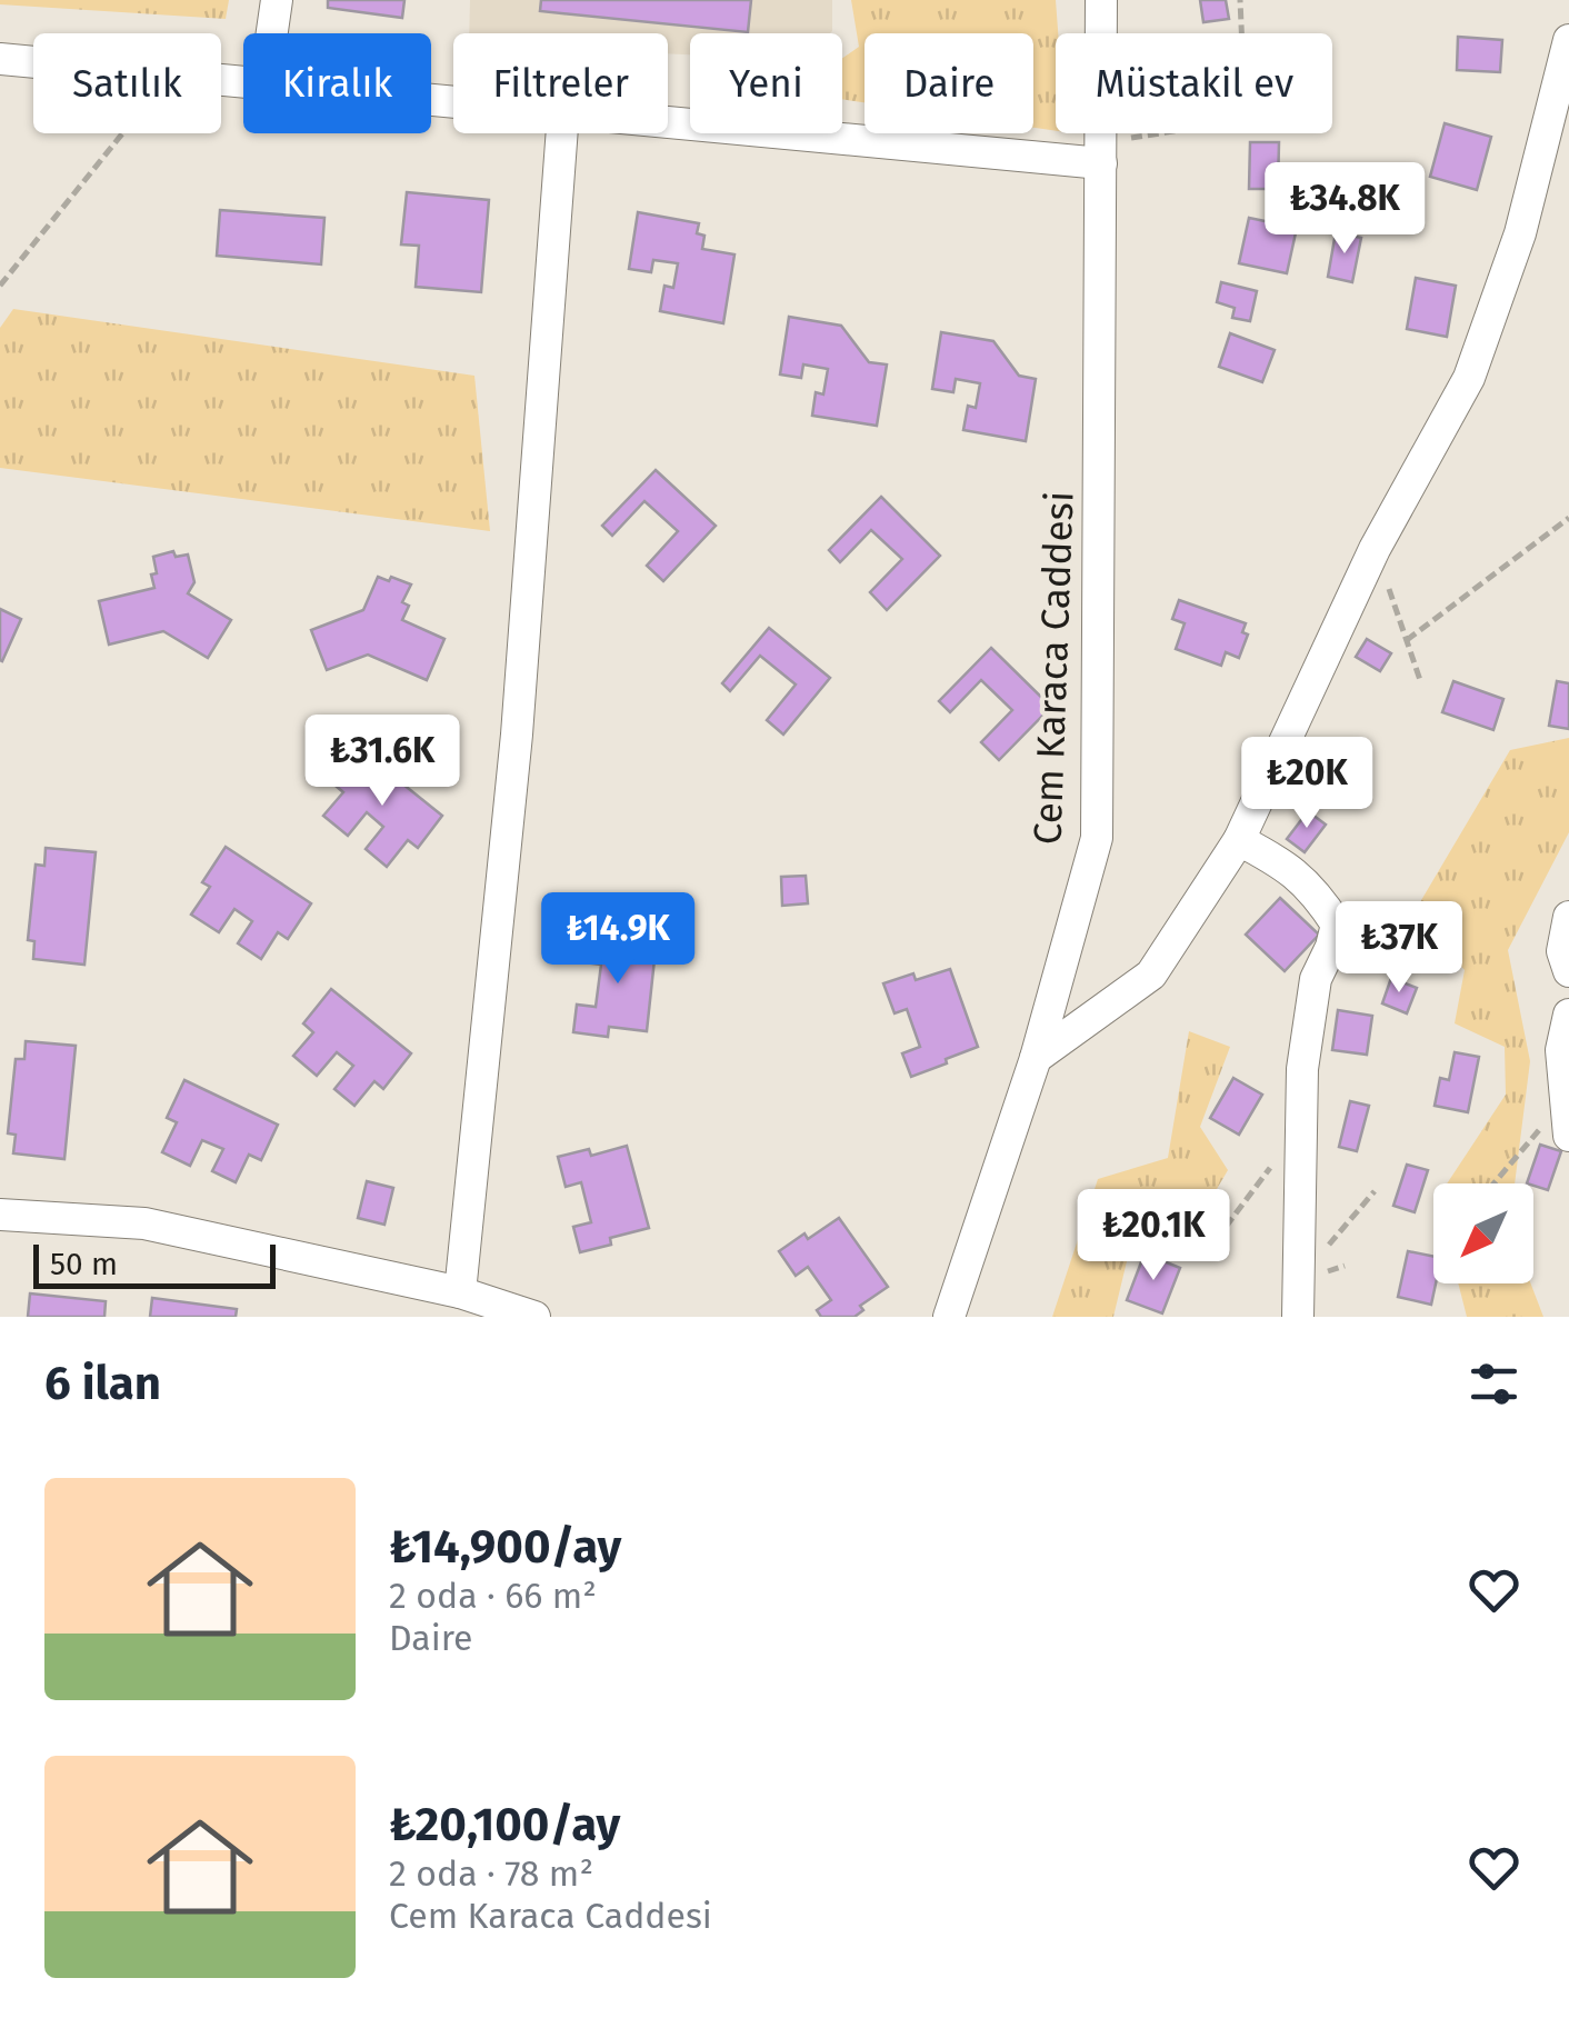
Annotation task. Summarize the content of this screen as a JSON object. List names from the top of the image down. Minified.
{"streets":{"street":["Cem Karaca Caddesi"]},"scale_bar":"50 m","north":"bottom left","page":{"chip":["Satılık","Kiralık","Filtreler","Yeni","Daire","Müstakil ev"],"price":["₺34.8K","₺31.6K","₺20K","₺14.9K","₺37K","₺20.1K"],"scale":"50 m","heading":"6 ilan","list":[{"name":"₺14,900/ay","note":"2 oda · 66 m² · Daire"},{"name":"₺20,100/ay","note":"2 oda · 78 m² · Cem Karaca Caddesi"}]}}
